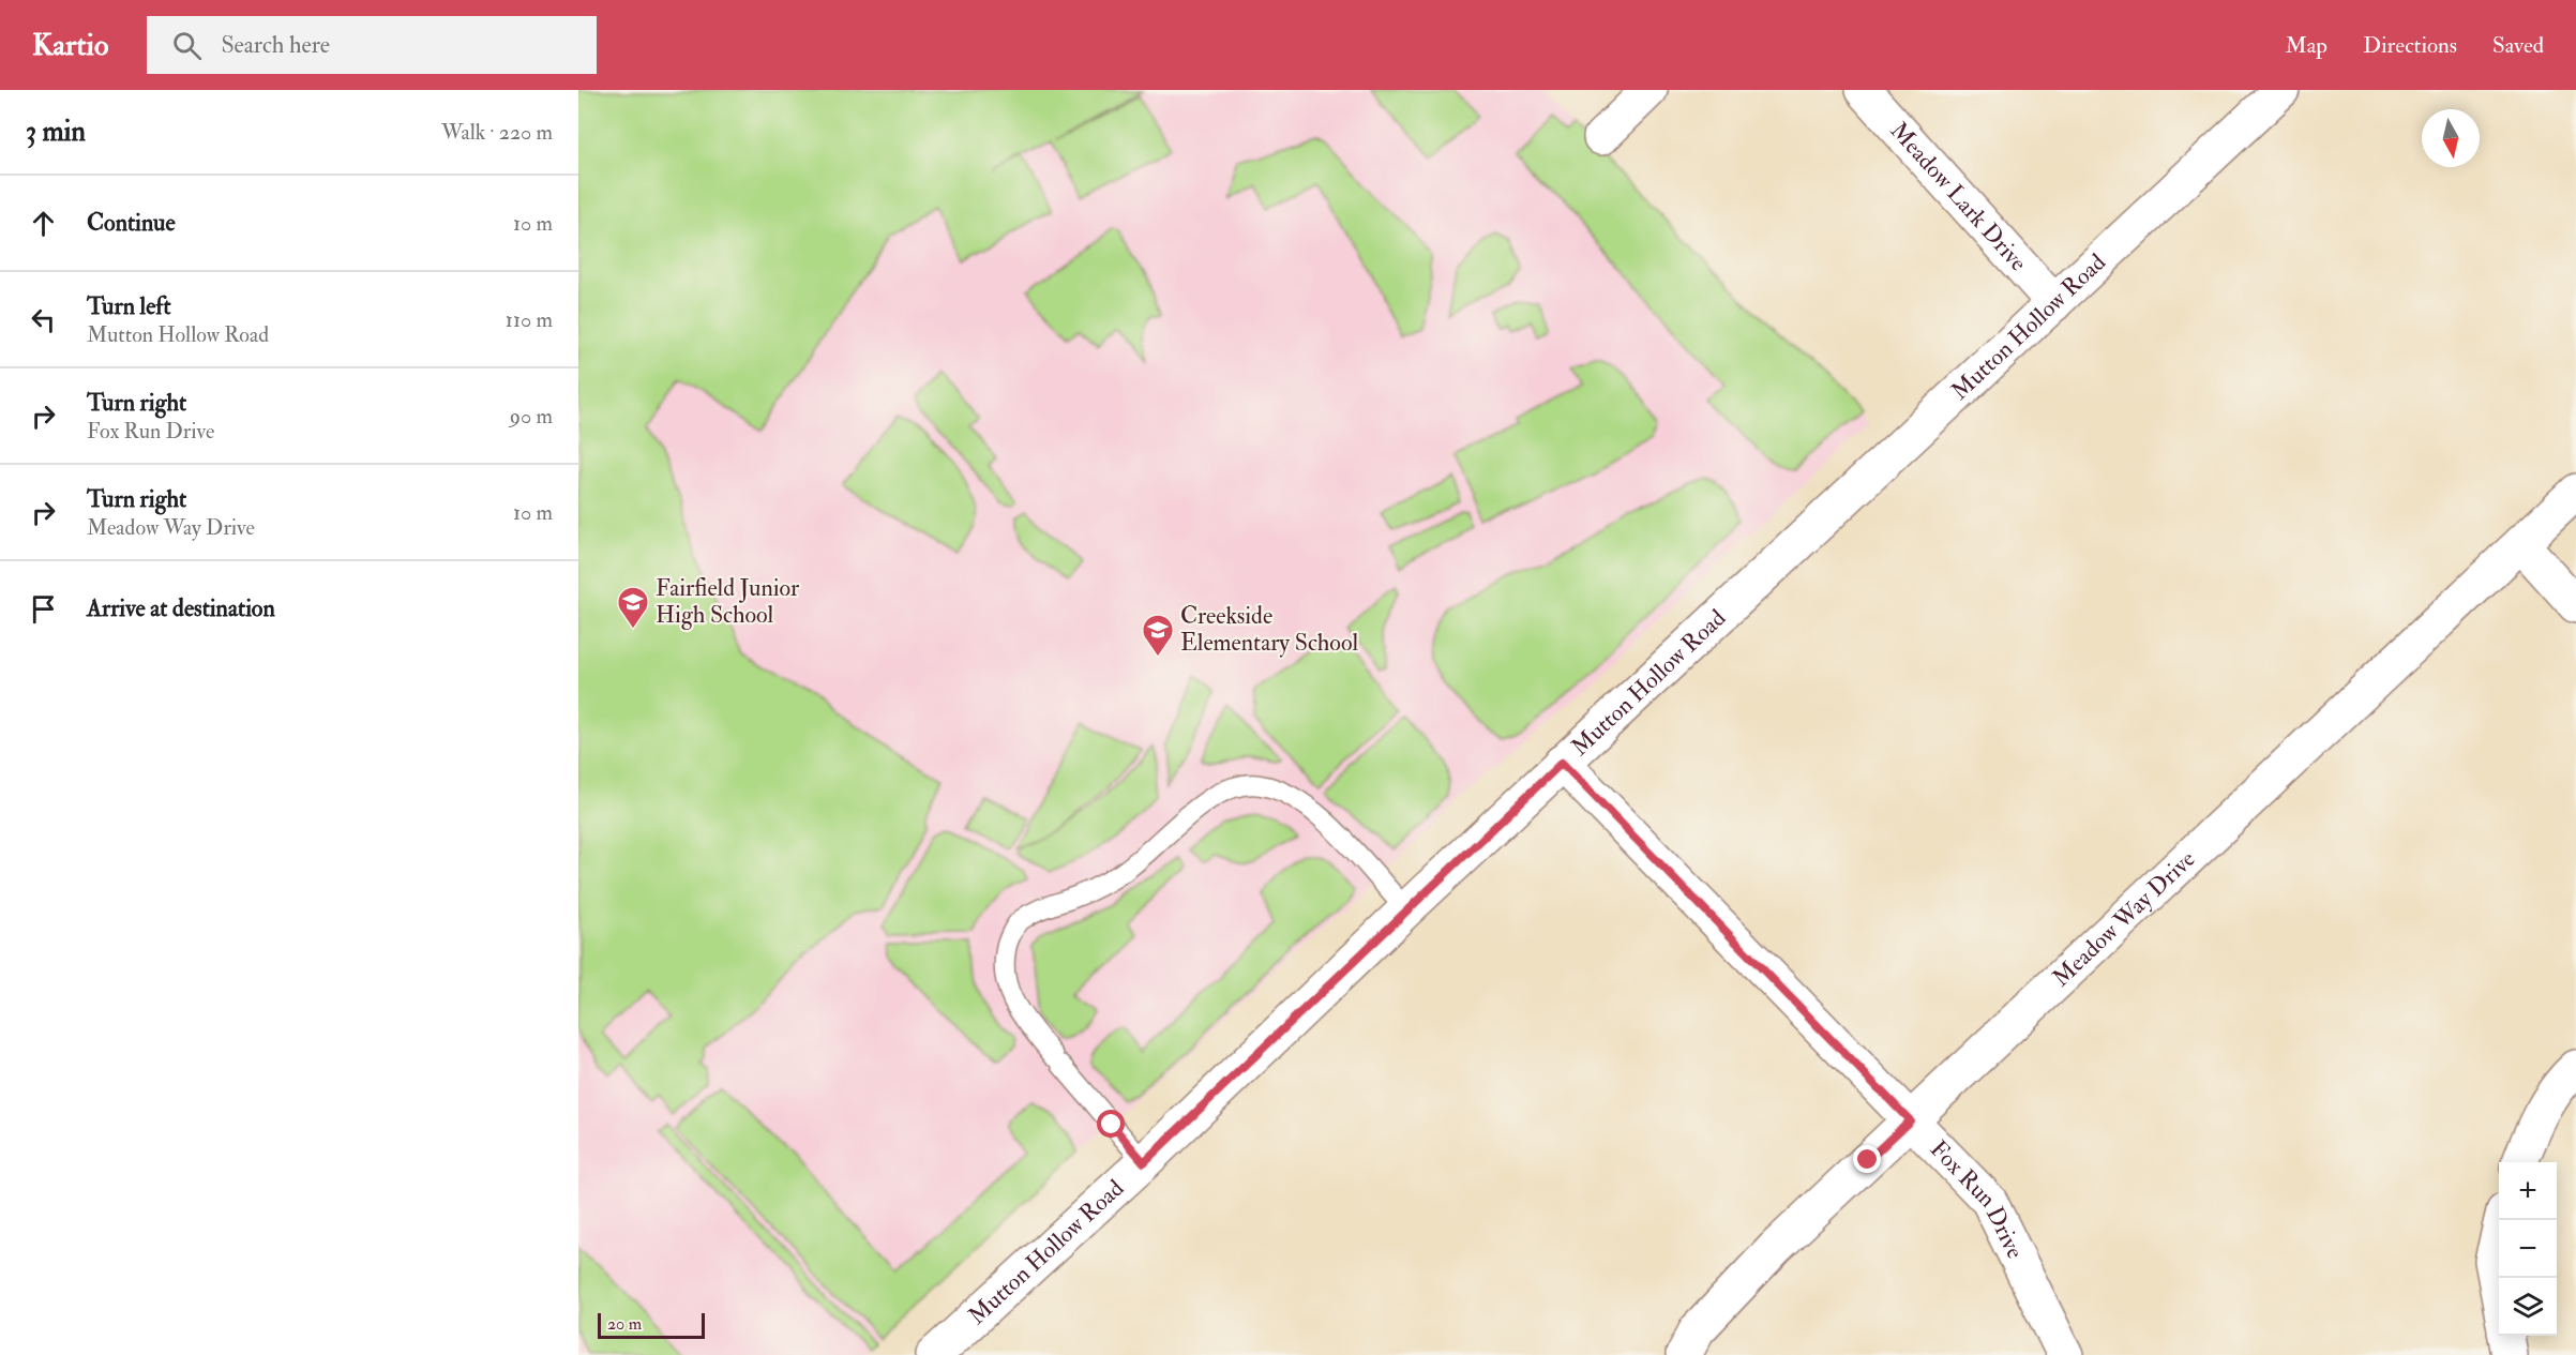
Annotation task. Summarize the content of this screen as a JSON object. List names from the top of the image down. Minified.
{"streets":{"street":["Meadow Lark Drive","Mutton Hollow Road","Meadow Way Drive","Fox Run Drive"]},"crossings":[["Meadow Lark Drive","Mutton Hollow Road"],["Mutton Hollow Road","Fox Run Drive"],["Meadow Way Drive","Fox Run Drive"]],"places":{"school or university":["Fairfield Junior High School","Creekside Elementary School"]},"scale_bar":"20 m","north":"bottom","page":{"header":"Kartio","search":"Search here","nav":["Map","Directions","Saved"],"heading":["3 min","Walk · 220 m"],"list":[["Continue","10 m"],["Turn left","Mutton Hollow Road","110 m"],["Turn right","Fox Run Drive","90 m"],["Turn right","Meadow Way Drive","10 m"],"Arrive at destination"],"map_buttons":["+","−"],"scale":"20 m"}}
